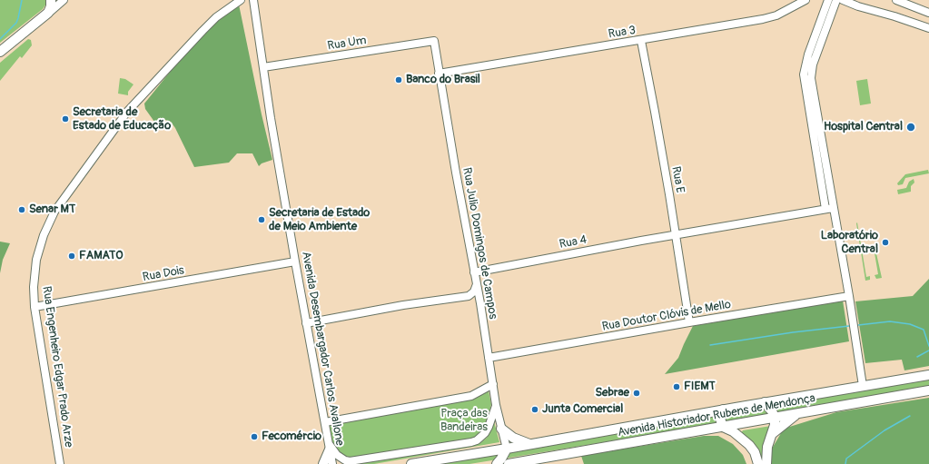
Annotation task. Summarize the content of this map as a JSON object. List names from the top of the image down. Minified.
{"streets":{"main road":["Avenida Historiador Rubens de Mendonça"],"street":["Rua 3","Rua Um","Rua E","Rua 4","Rua Julio Domingos de Campos","Rua Dois","Rua Doutor Clóvis de Mello","Avenida Desembargador Carlos Avallone","Rua Engenheiro Edgar Prado Arze"]},"crossings":[["Rua 3","Rua E"],["Rua 3","Rua Julio Domingos de Campos"],["Rua Um","Rua Julio Domingos de Campos"],["Rua Um","Avenida Desembargador Carlos Avallone"],["Rua E","Rua 4"],["Rua E","Rua Doutor Clóvis de Mello"],["Rua 4","Rua Julio Domingos de Campos"],["Rua Julio Domingos de Campos","Rua Doutor Clóvis de Mello"],["Rua Julio Domingos de Campos","Avenida Historiador Rubens de Mendonça"],["Rua Dois","Avenida Desembargador Carlos Avallone"],["Rua Dois","Rua Engenheiro Edgar Prado Arze"]],"parks":["Praça das Bandeiras"],"places":["Banco do Brasil","Secretaria de Estado de Educação","Hospital Central","Senar MT","Secretaria de Estado de Meio Ambiente","Laboratório Central","FAMATO","FIEMT","Sebrae","Junta Comercial","Fecomércio"]}
